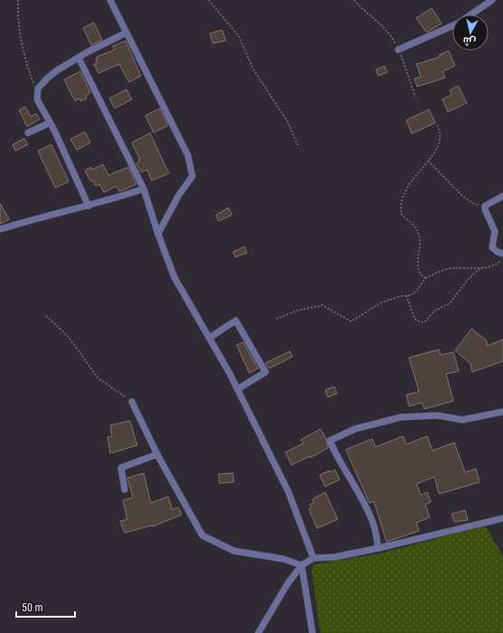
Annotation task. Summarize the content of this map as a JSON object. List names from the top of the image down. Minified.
{"scale_bar":"50 m","north":"bottom"}
